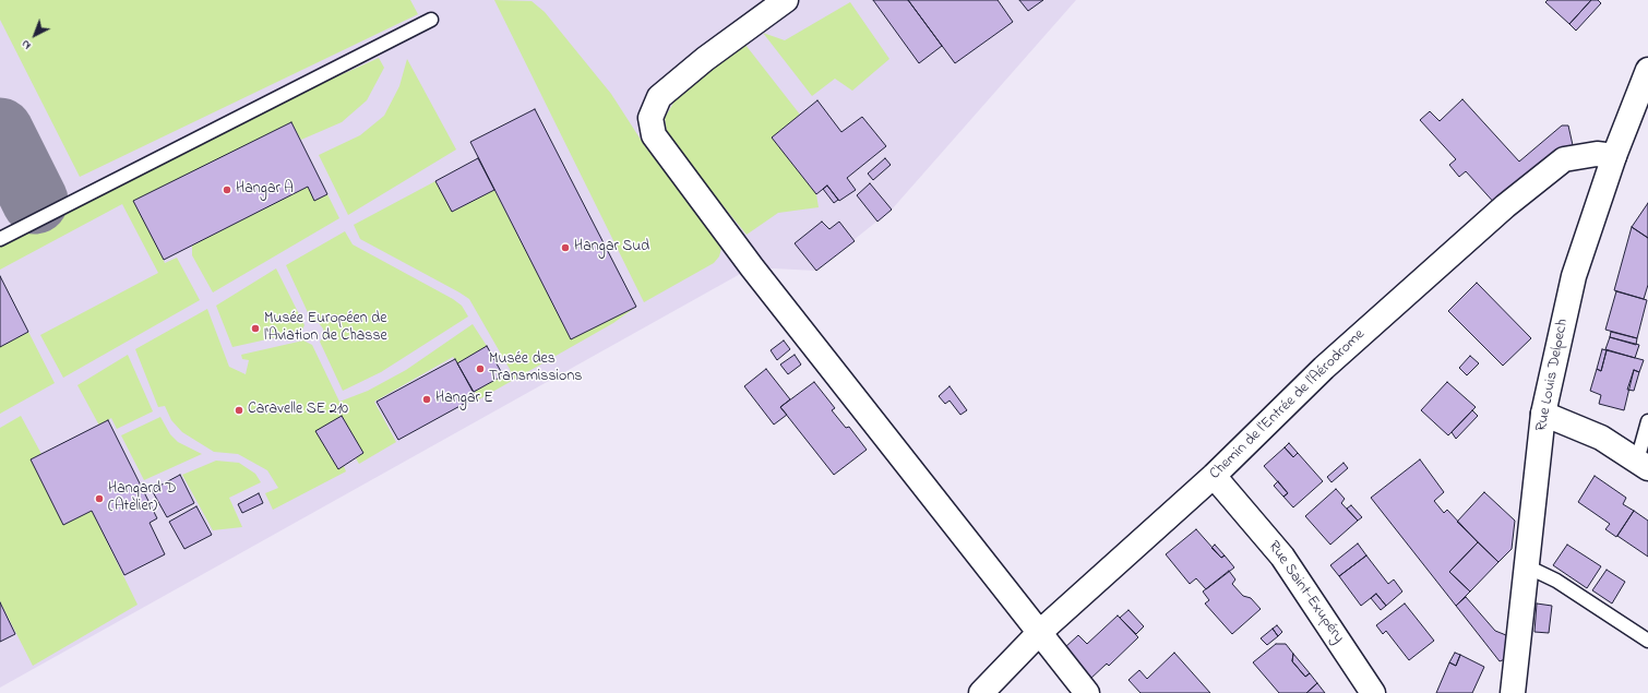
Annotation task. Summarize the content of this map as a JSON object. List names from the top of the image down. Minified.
{"streets":{"street":["Rue Louis Delpech","Chemin de l'Entrée de l'Aérodrome","Rue Saint-Exupéry"]},"crossings":[["Rue Louis Delpech","Chemin de l'Entrée de l'Aérodrome"],["Chemin de l'Entrée de l'Aérodrome","Rue Saint-Exupéry"]],"places":["Hangar A","Hangar Sud","Musée Européen de l'Aviation de Chasse","Musée des Transmissions","Hangar E","Caravelle SE 210","Hangard D (Atelier)"],"north":"bottom left"}
